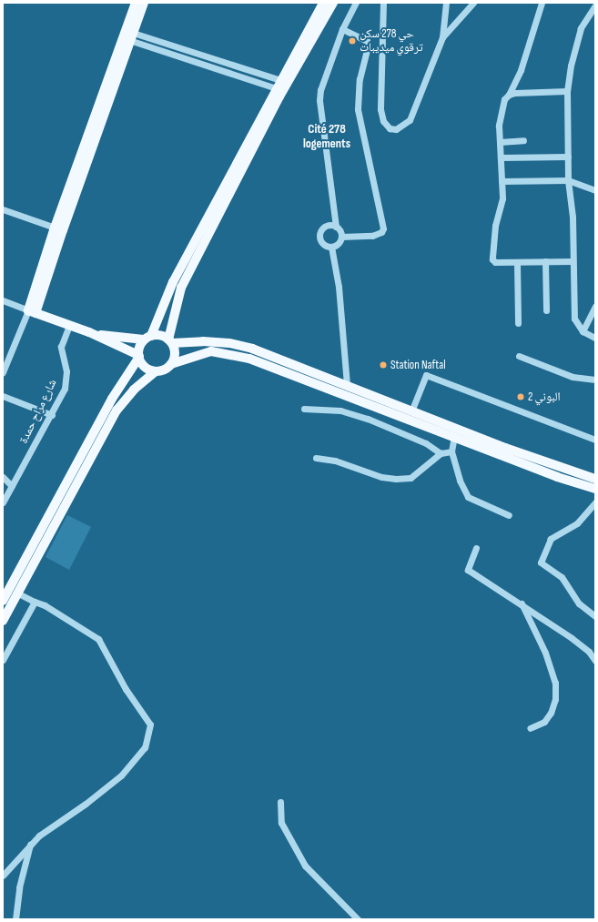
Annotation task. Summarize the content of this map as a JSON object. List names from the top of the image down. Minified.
{"streets":{"street":["شارع مراح حمدة"]},"districts":["Cité 278 logements"],"places":["حي 278 سكن ترقوي ميديبات","Station Naftal","البوني 2"]}
